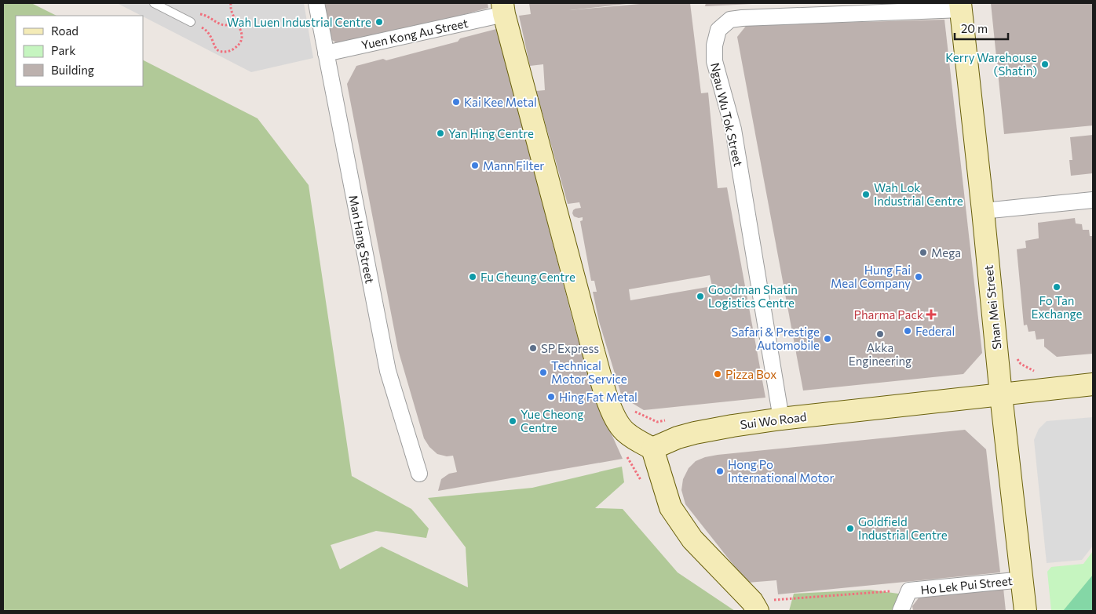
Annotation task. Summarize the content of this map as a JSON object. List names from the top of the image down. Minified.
{"streets":{"street":["Yuen Kong Au Street","Ngau Wu Tok Street","Man Hang Street","Shan Mei Street","Sui Wo Road","Ho Lek Pui Street"]},"crossings":[["Yuen Kong Au Street","Man Hang Street"],["Ngau Wu Tok Street","Shan Mei Street"],["Ngau Wu Tok Street","Sui Wo Road"],["Shan Mei Street","Sui Wo Road"],["Shan Mei Street","Ho Lek Pui Street"]],"places":{"other":["Wah Luen Industrial Centre","Kerry Warehouse (Shatin)","Kai Kee Metal","Yan Hing Centre","Mann Filter","Wah Lok Industrial Centre","Mega","Fu Cheung Centre","Hung Fai Meal Company","Fo Tan Exchange","Goodman Shatin Logistics Centre","Federal","Akka Engineering","Safari & Prestige Automobile","SP Express","Technical Motor Service","Pizza Box","Hing Fat Metal","Yue Cheong Centre","Hong Po International Motor","Goldfield Industrial Centre"],"health":["Pharma Pack"]},"legend":["Road","Park","Building"],"scale_bar":"20 m"}
